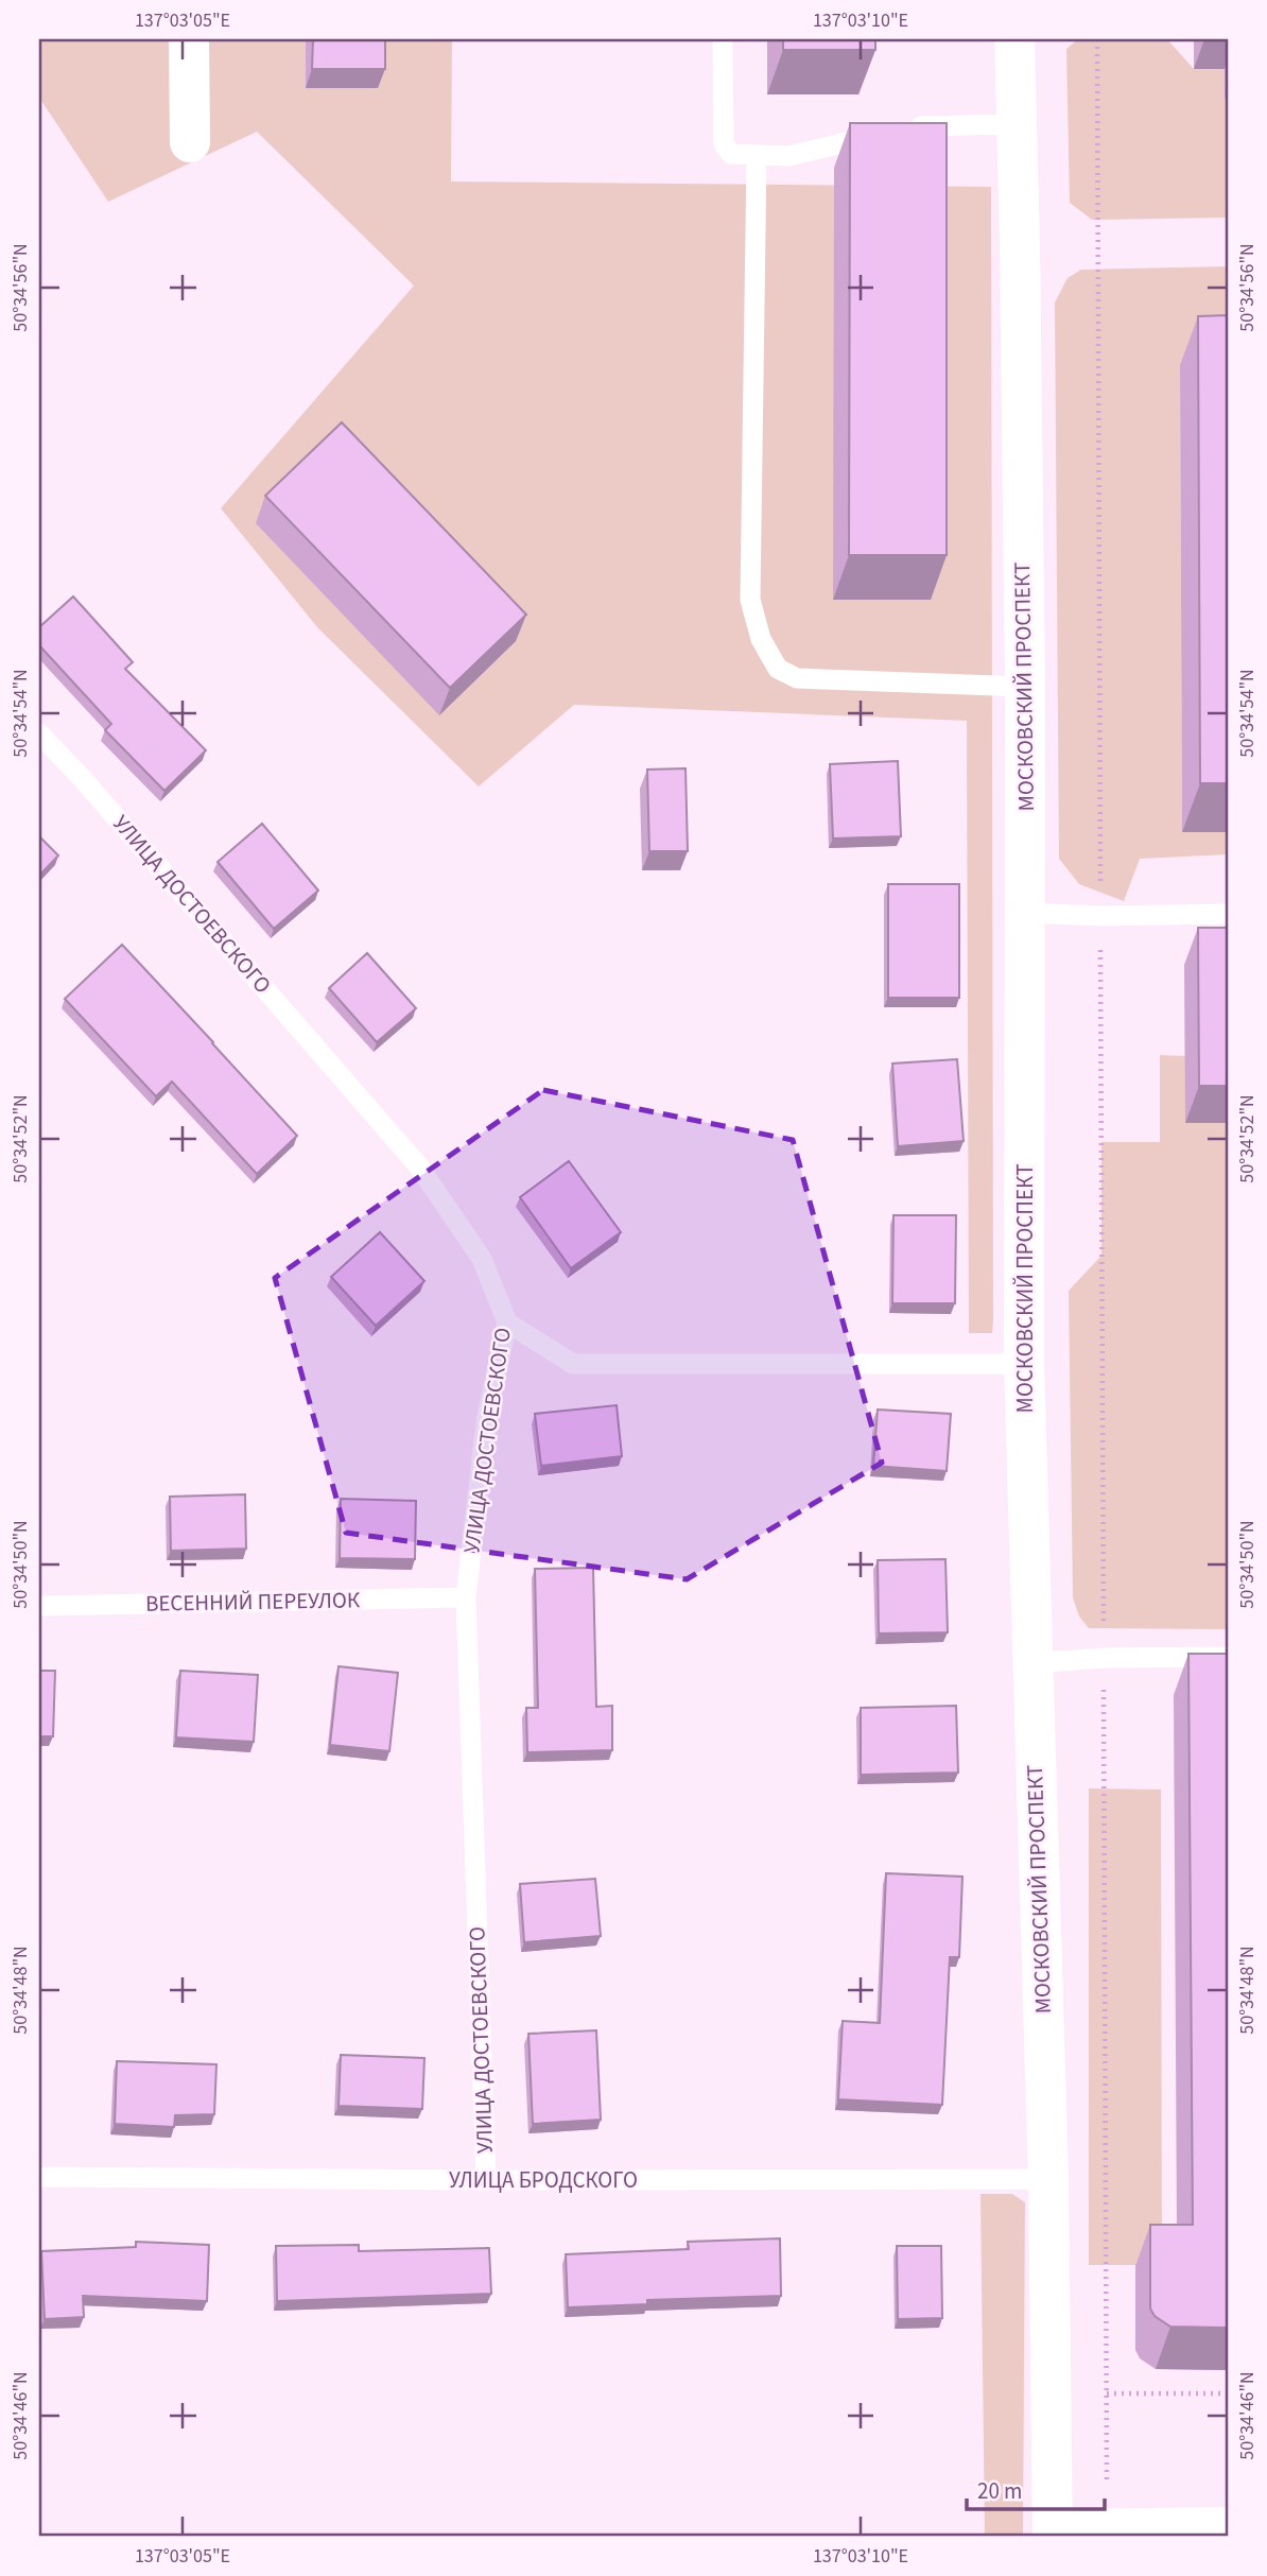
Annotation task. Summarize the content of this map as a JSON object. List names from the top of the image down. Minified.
{"streets":{"street":["МОСКОВСКИЙ ПРОСПЕКТ"],"lane":["УЛИЦА ДОСТОЕВСКОГО","ВЕСЕННИЙ ПЕРЕУЛОК","УЛИЦА БРОДСКОГО"]},"crossings":[["МОСКОВСКИЙ ПРОСПЕКТ","УЛИЦА БРОДСКОГО"],["УЛИЦА ДОСТОЕВСКОГО","ВЕСЕННИЙ ПЕРЕУЛОК"],["УЛИЦА ДОСТОЕВСКОГО","УЛИЦА БРОДСКОГО"]],"scale_bar":"20 m","coordinates":["137°03'05\"E","137°03'10\"E","50°34'56\"N","50°34'54\"N","50°34'52\"N","50°34'50\"N","50°34'48\"N","50°34'46\"N"]}
